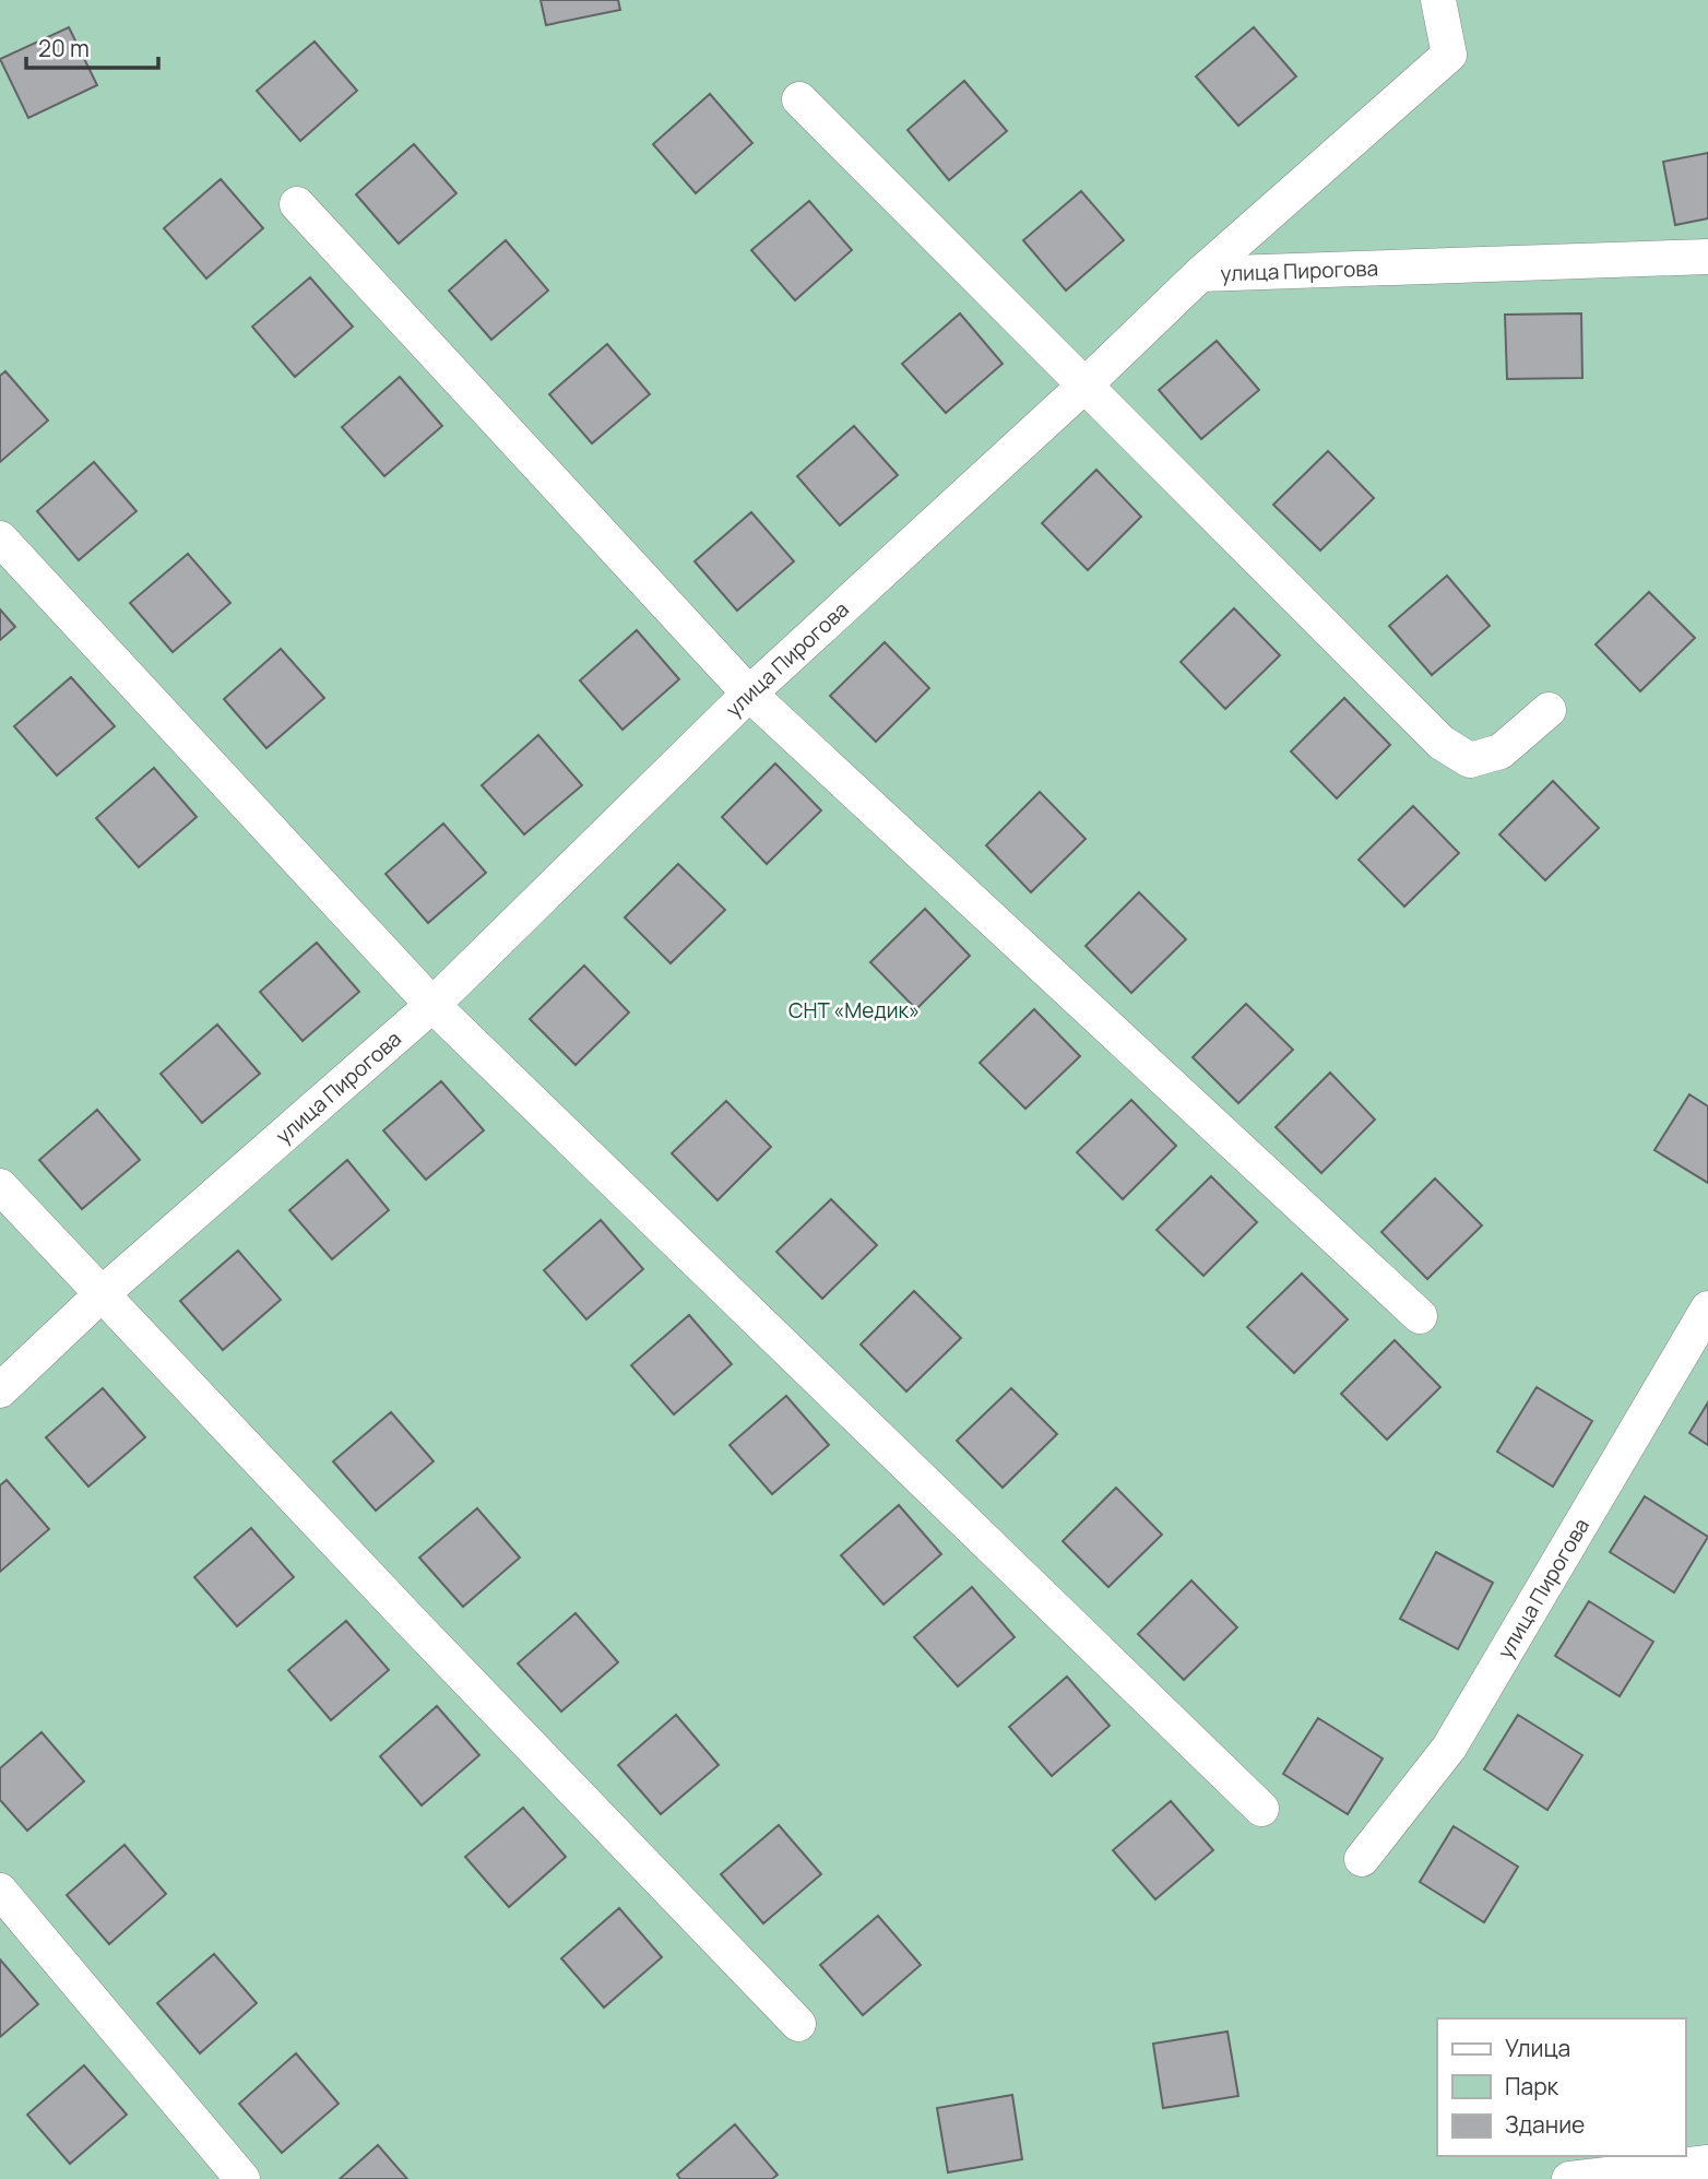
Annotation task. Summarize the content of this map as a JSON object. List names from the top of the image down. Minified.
{"streets":{"street":["улица Пирогова"]},"parks":["СНТ «Медик»"],"legend":["Улица","Парк","Здание"],"scale_bar":"20 m"}
